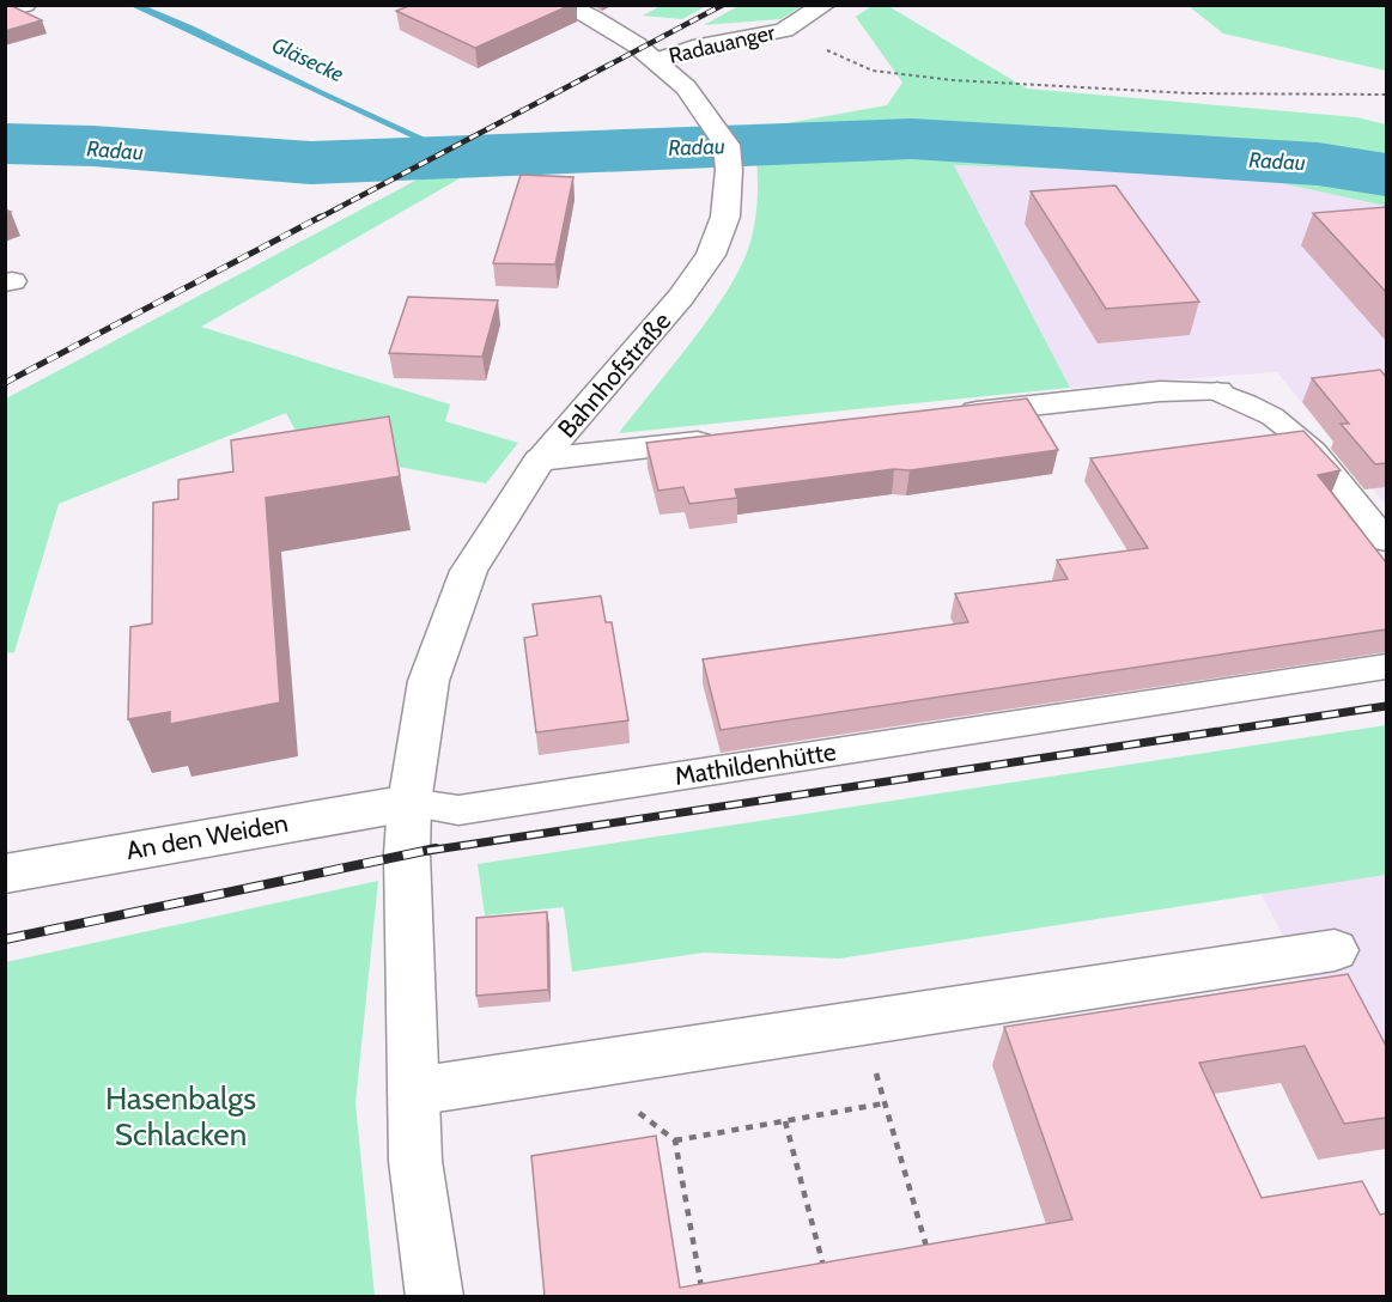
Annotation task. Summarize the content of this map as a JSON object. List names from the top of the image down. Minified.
{"streets":{"street":["Radauanger","Bahnhofstraße","An den Weiden"],"lane":["Mathildenhütte"]},"crossings":[["Radauanger","Bahnhofstraße"],["Bahnhofstraße","Mathildenhütte"],["Bahnhofstraße","An den Weiden"],["Mathildenhütte","An den Weiden"]],"water":["Gläsecke","Radau"],"parks":["Hasenbalgs Schlacken"]}
